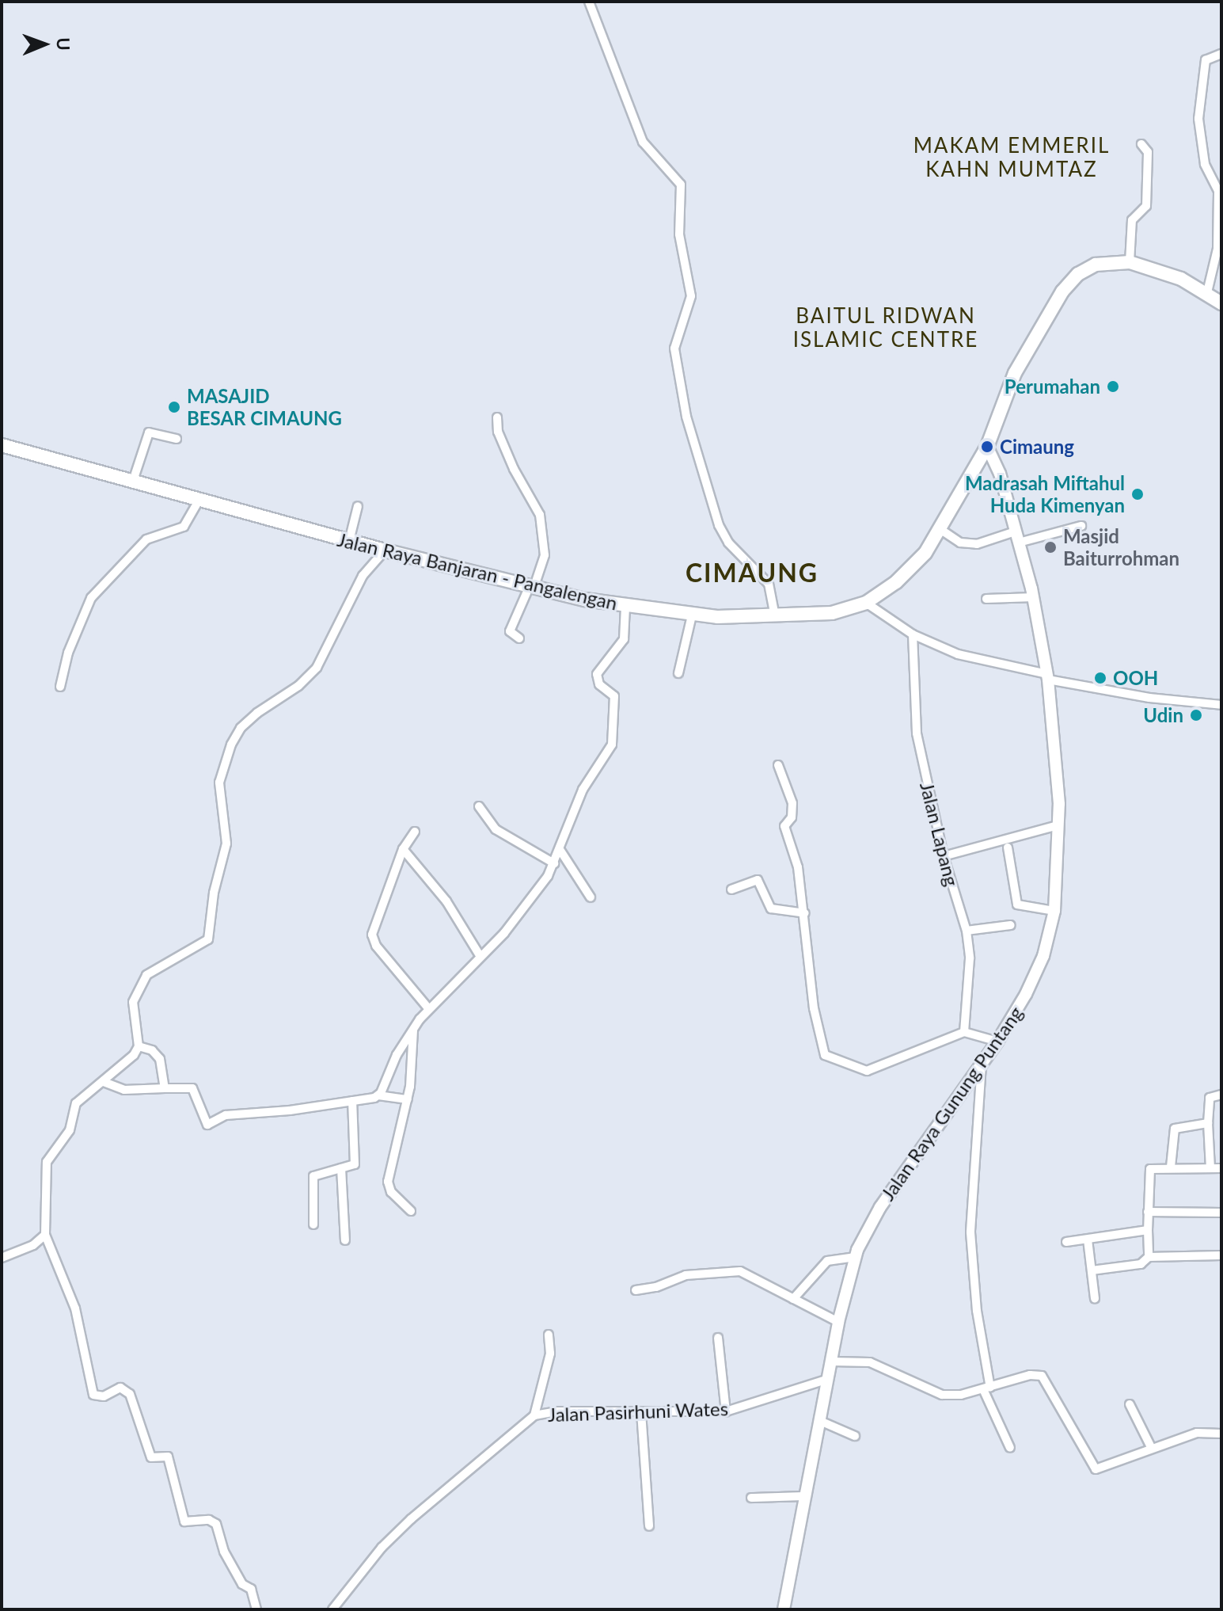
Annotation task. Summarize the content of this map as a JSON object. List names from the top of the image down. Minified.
{"streets":{"main road":["Jalan Raya Banjaran - Pangalengan"],"street":["Jalan Lapang","Jalan Raya Gunung Puntang","Jalan Pasirhuni Wates"]},"crossings":[["Jalan Raya Banjaran - Pangalengan","Jalan Raya Gunung Puntang"],["Jalan Raya Gunung Puntang","Jalan Pasirhuni Wates"]],"districts":["MAKAM EMMERIL KAHN MUMTAZ","BAITUL RIDWAN ISLAMIC CENTRE","CIMAUNG"],"places":["Perumahan","MASAJID BESAR CIMAUNG","Cimaung","Madrasah Miftahul Huda Kimenyan","Masjid Baiturrohman","OOH","Udin"],"north":"right"}
